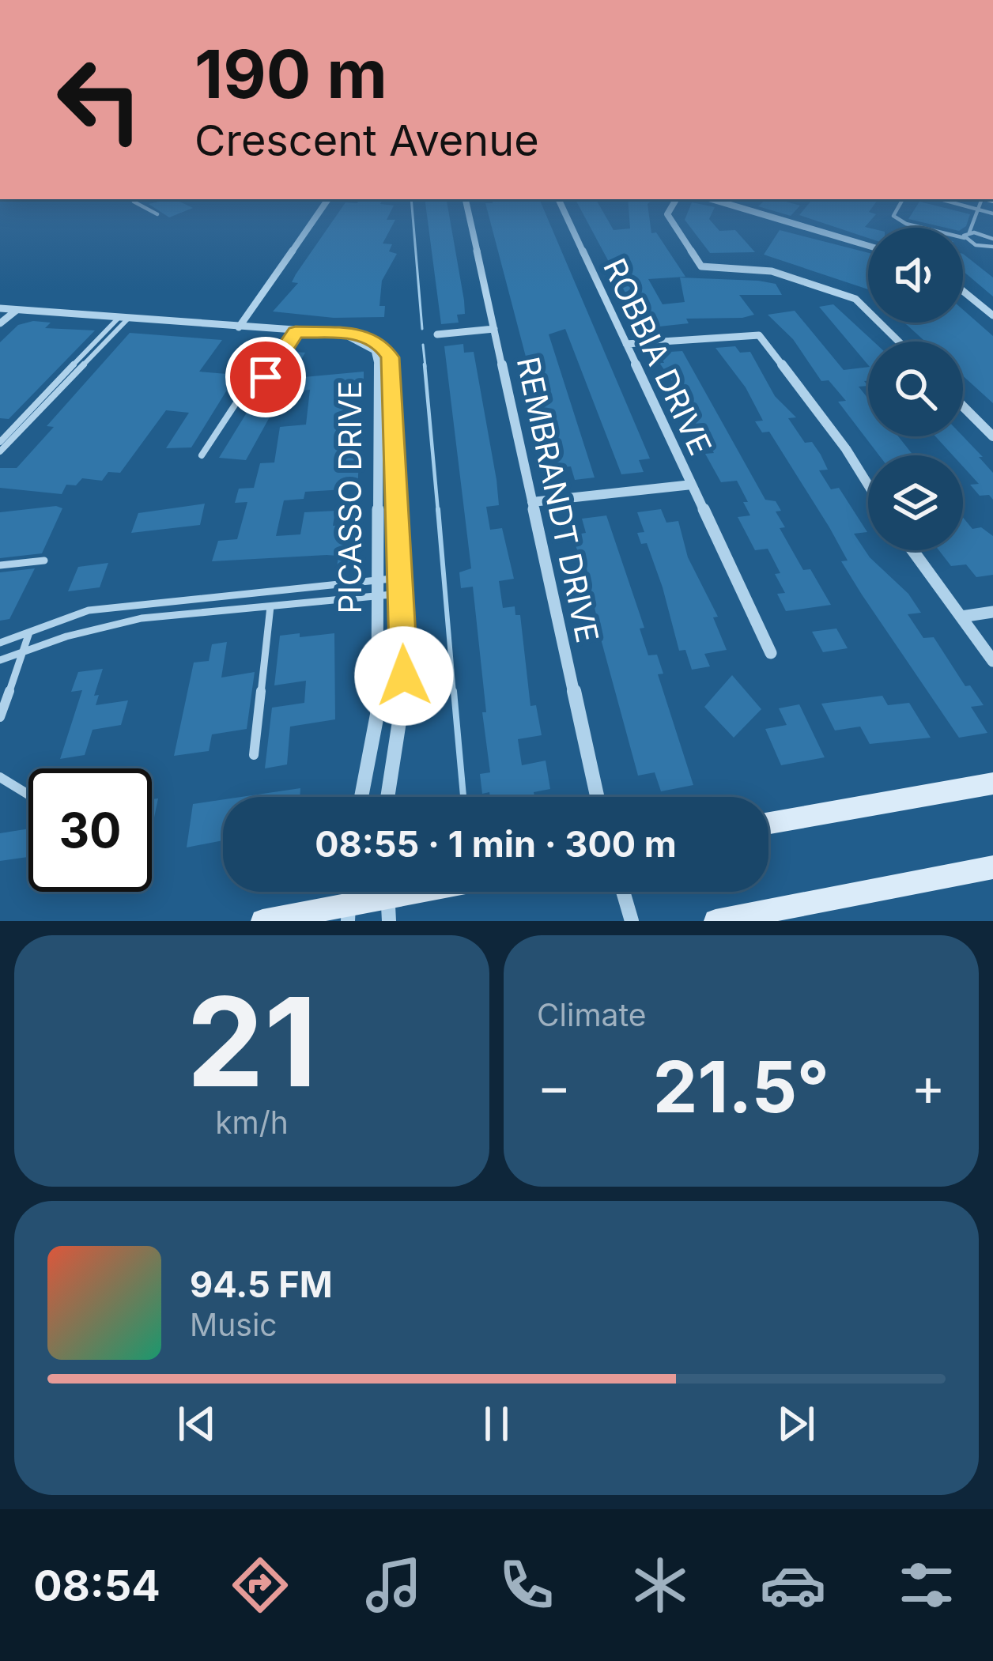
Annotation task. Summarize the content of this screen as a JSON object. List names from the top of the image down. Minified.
{"streets":{"street":["ROBBIA DRIVE","PICASSO DRIVE","REMBRANDT DRIVE"]},"page":{"turn":["190 m","Crescent Avenue"],"limit":"30","trip":"08:55 · 1 min · 300 m","tile":[["21","km/h"],"Climate"],"heat":["−","21.5°","+"],"song":["94.5 FM","Music"],"tabs":"08:54"}}
